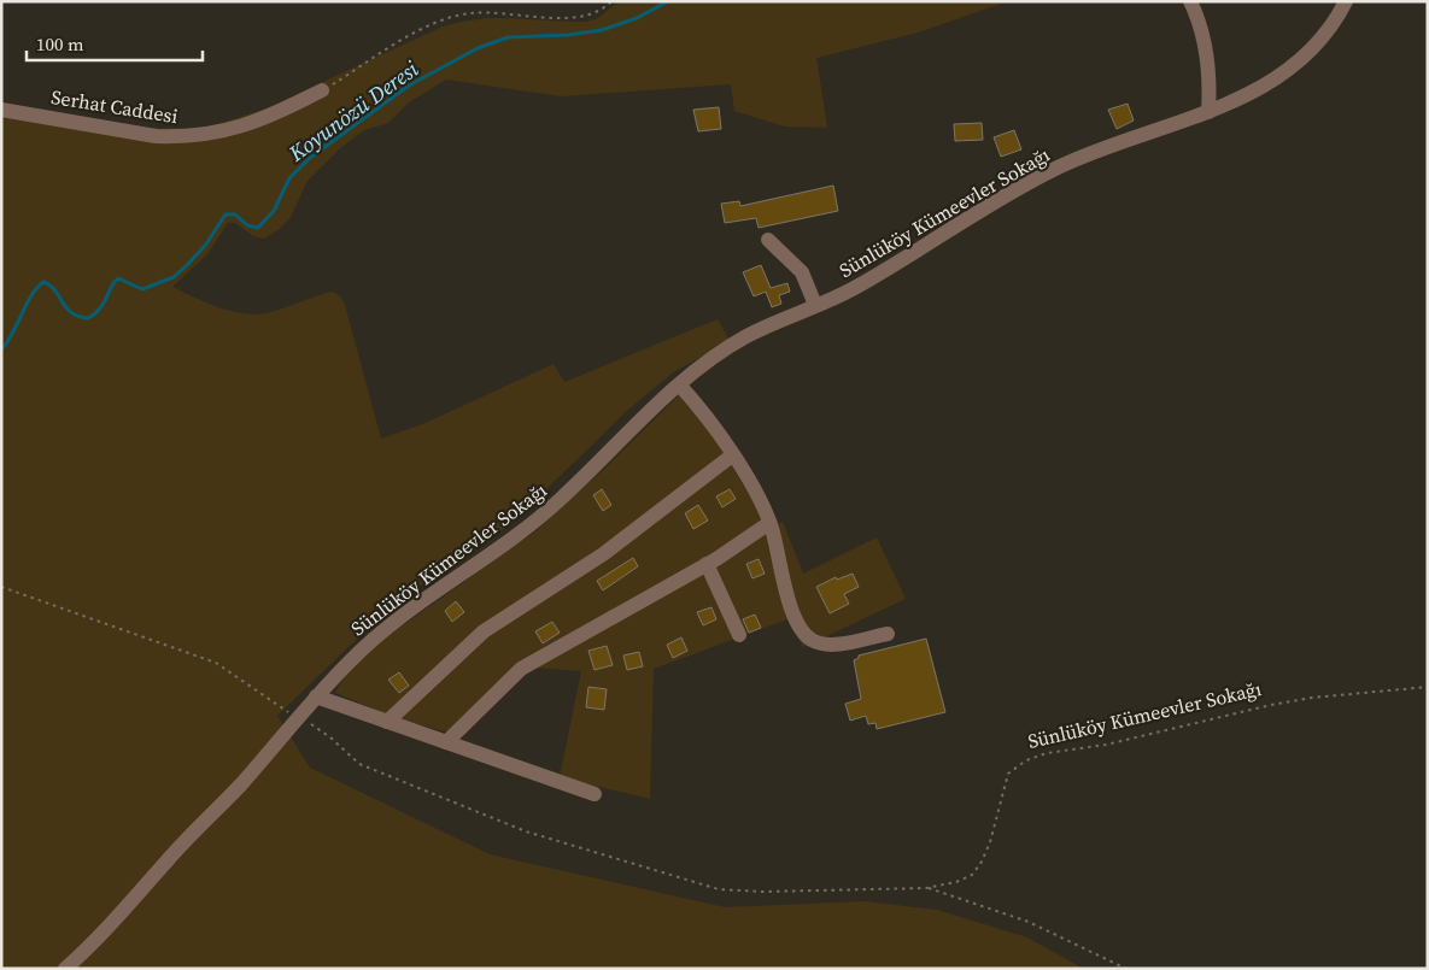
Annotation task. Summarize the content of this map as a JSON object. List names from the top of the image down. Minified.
{"streets":{"street":["Serhat Caddesi","Sünlüköy Kümeevler Sokağı"]},"water":["Koyunözü Deresi"],"scale_bar":"100 m"}
